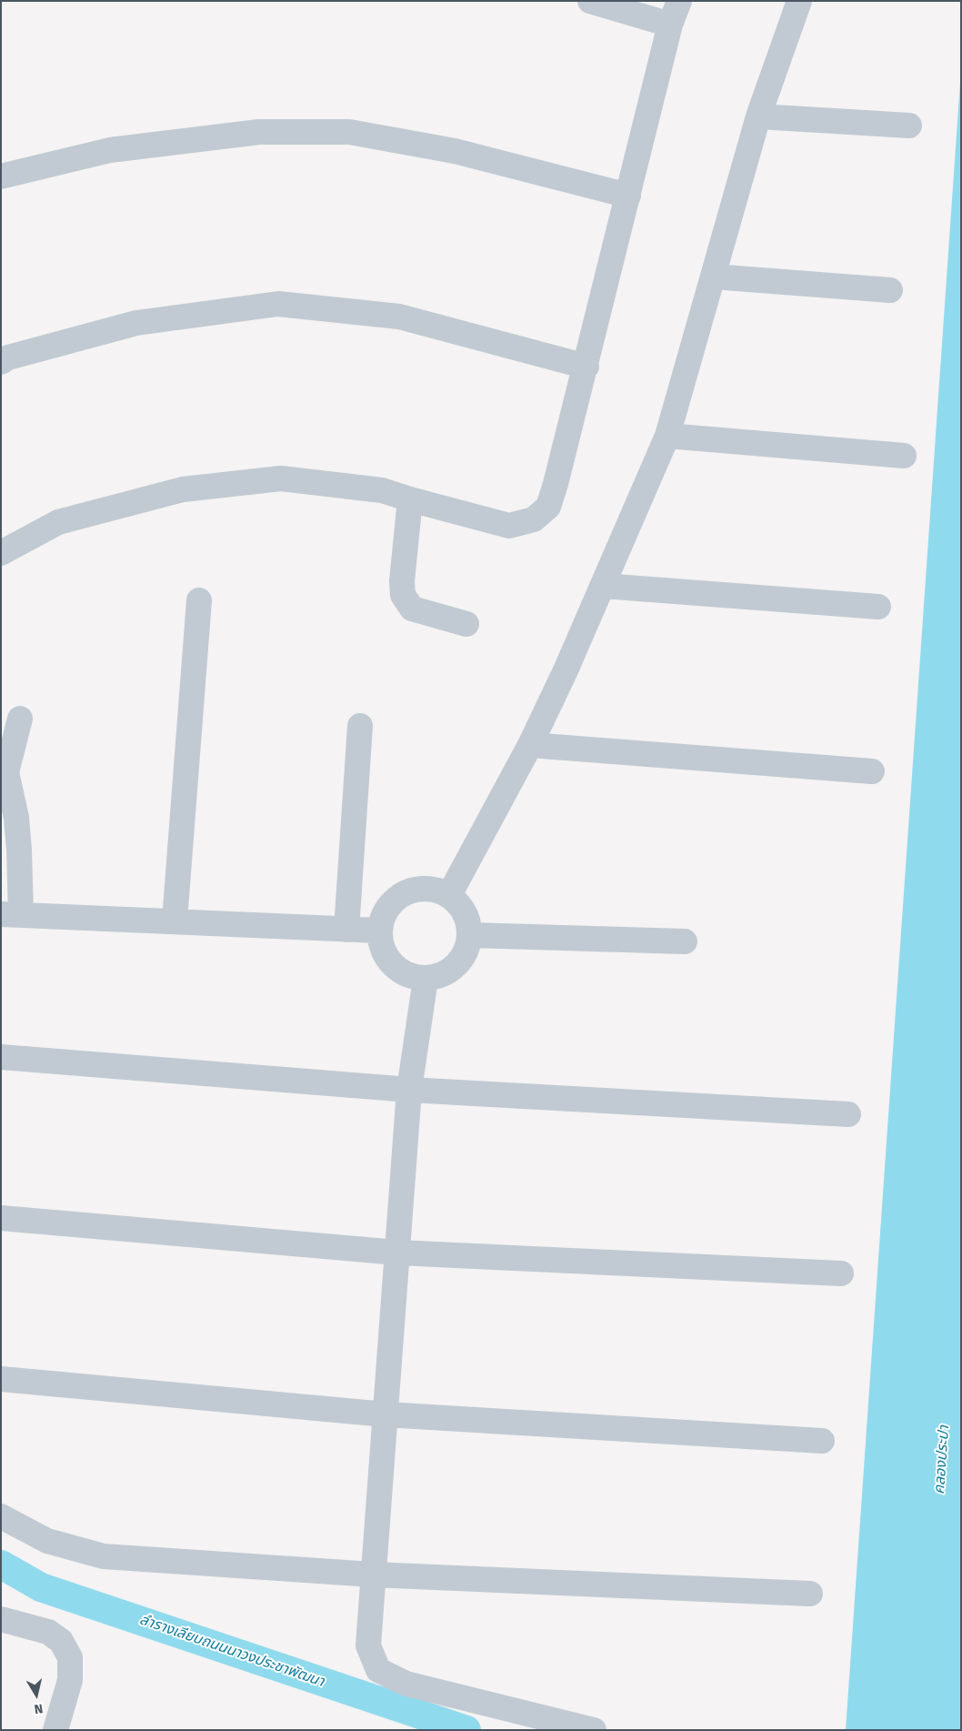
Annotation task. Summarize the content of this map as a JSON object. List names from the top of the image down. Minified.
{"water":["คลองประปา","ลำรางเลียบถนนนาวงประชาพัฒนา"],"north":"bottom"}
